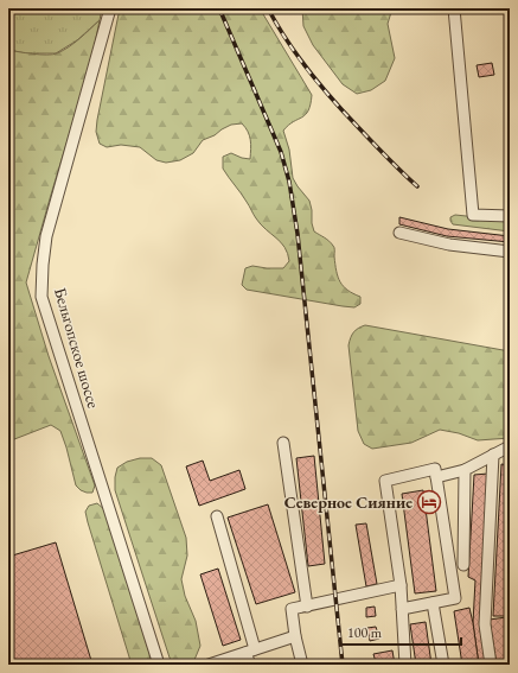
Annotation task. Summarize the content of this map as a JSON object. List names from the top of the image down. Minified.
{"streets":{"street":["Бельгопское шоссе"]},"places":{"hotel":["Северное Сияние"]},"scale_bar":"100 m"}
